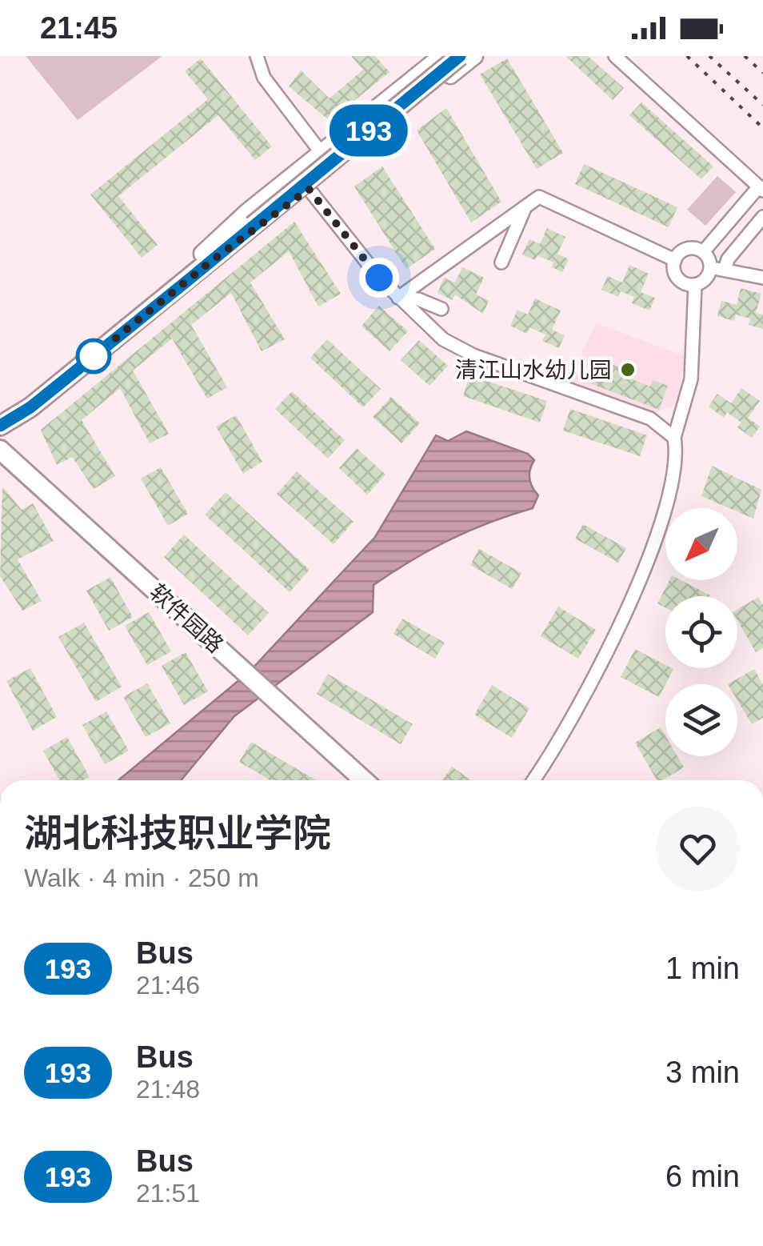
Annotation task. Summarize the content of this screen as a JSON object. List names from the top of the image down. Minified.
{"streets":{"main road":["软件园路"]},"places":["清江山水幼儿园"],"lines":["bus line 193"],"north":"bottom left","page":{"status":"21:45","on_map":"193","heading":["湖北科技职业学院","Walk · 4 min · 250 m"],"list":[{"mark":"193","name":"Bus","note":"21:46","value":"1 min"},{"mark":"193","name":"Bus","note":"21:48","value":"3 min"},{"mark":"193","name":"Bus","note":"21:51","value":"6 min"}]}}
